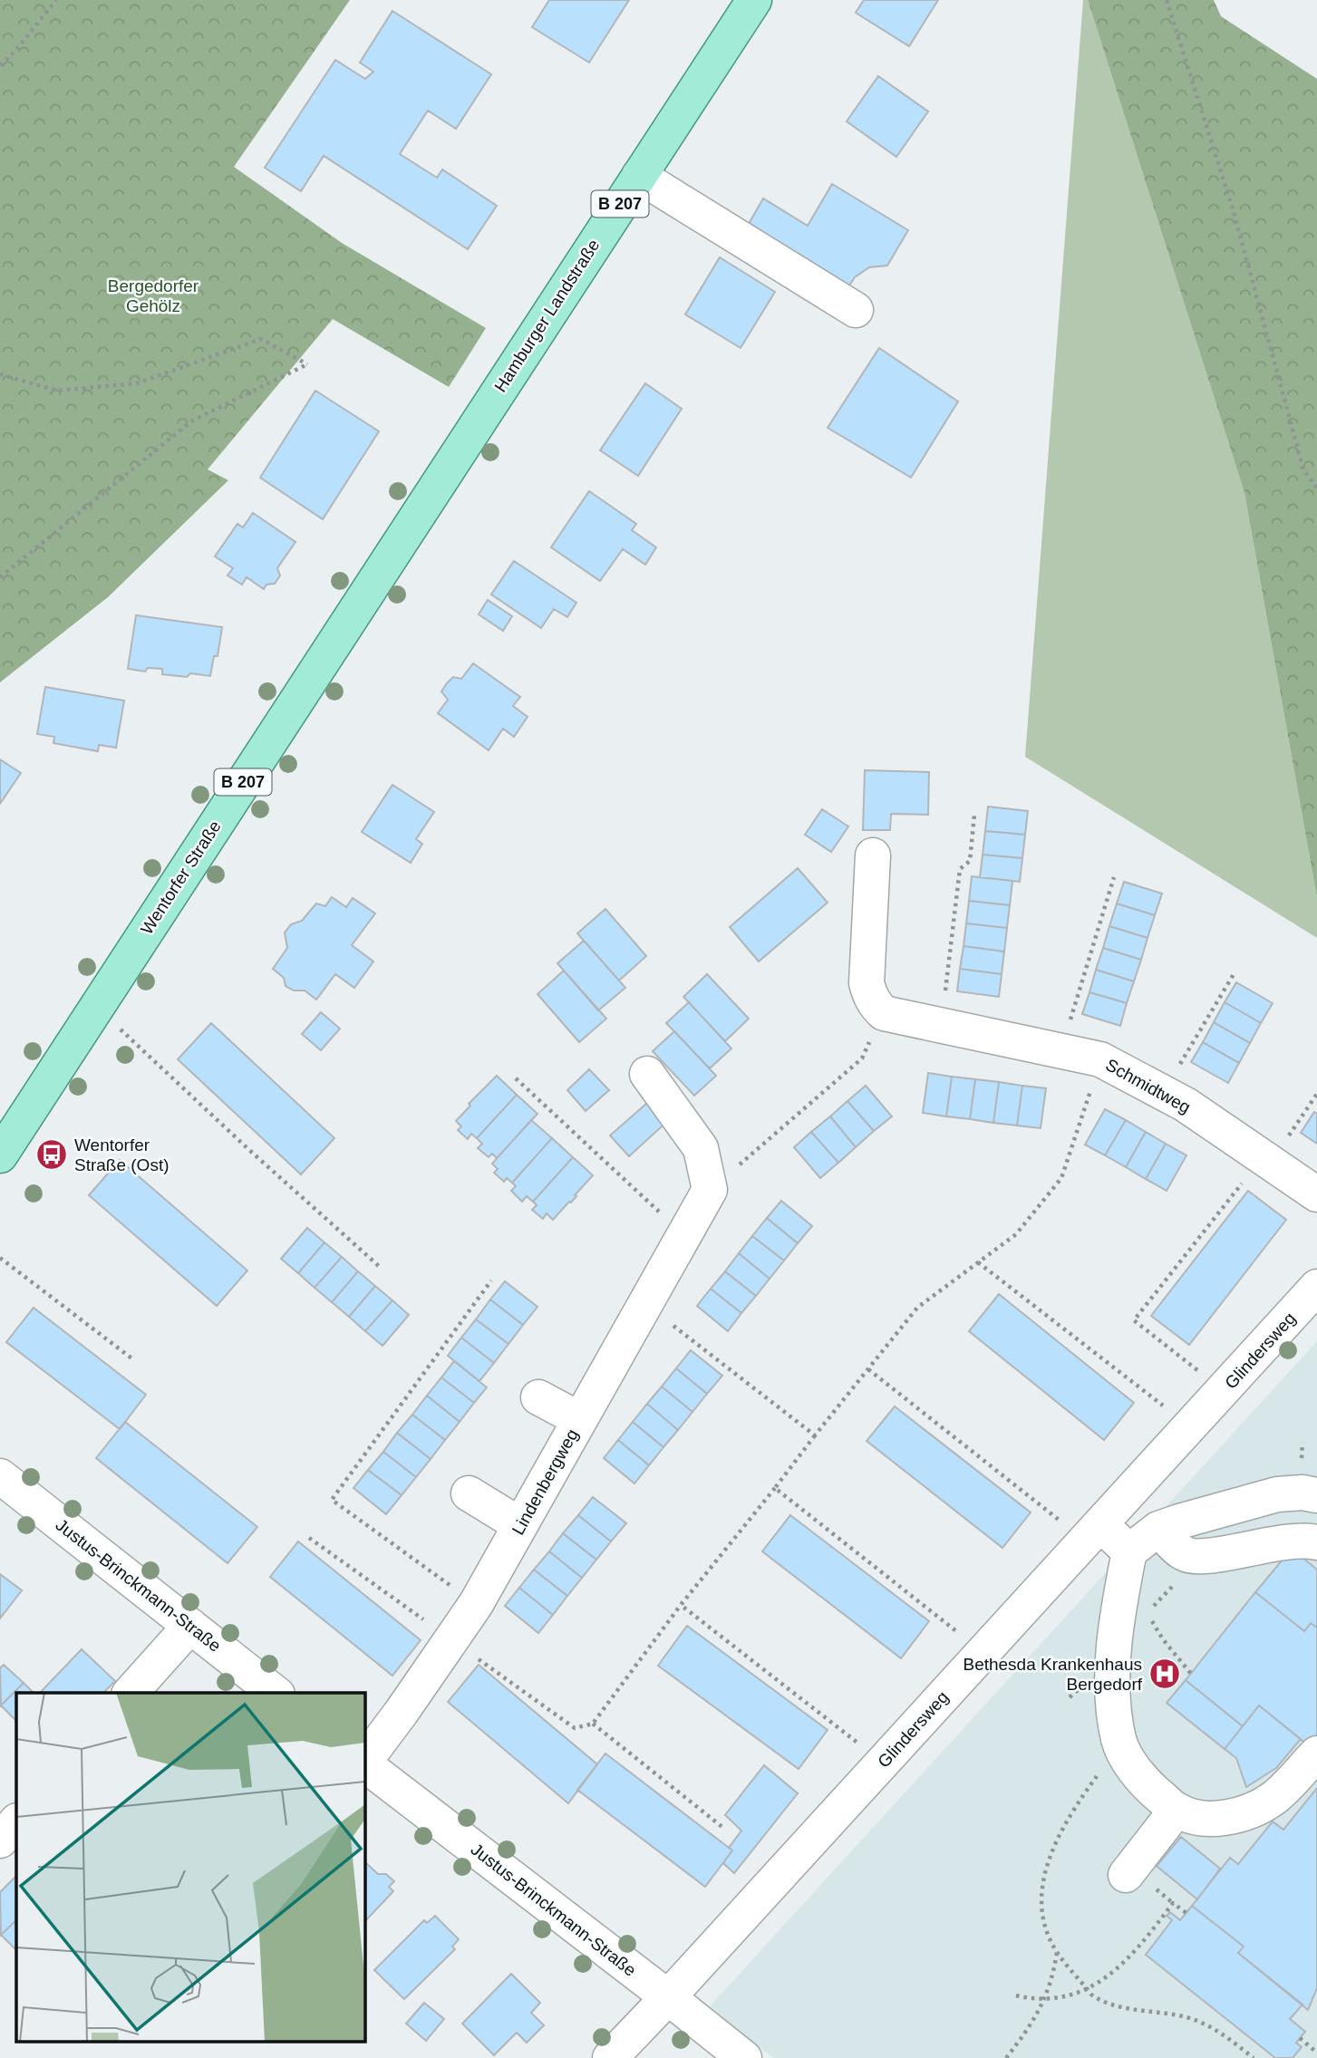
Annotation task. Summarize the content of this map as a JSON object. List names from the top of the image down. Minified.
{"streets":{"main road":["B 207","Hamburger Landstraße","Wentorfer Straße"],"street":["Schmidtweg","Glindersweg","Lindenbergweg","Justus-Brinckmann-Straße"]},"crossings":[["Hamburger Landstraße","Wentorfer Straße"],["Glindersweg","Justus-Brinckmann-Straße"]],"parks":["Bergedorfer Gehölz"],"places":{"bus stop":["Wentorfer Straße (Ost)"],"hospital":["Bethesda Krankenhaus Bergedorf"]}}
